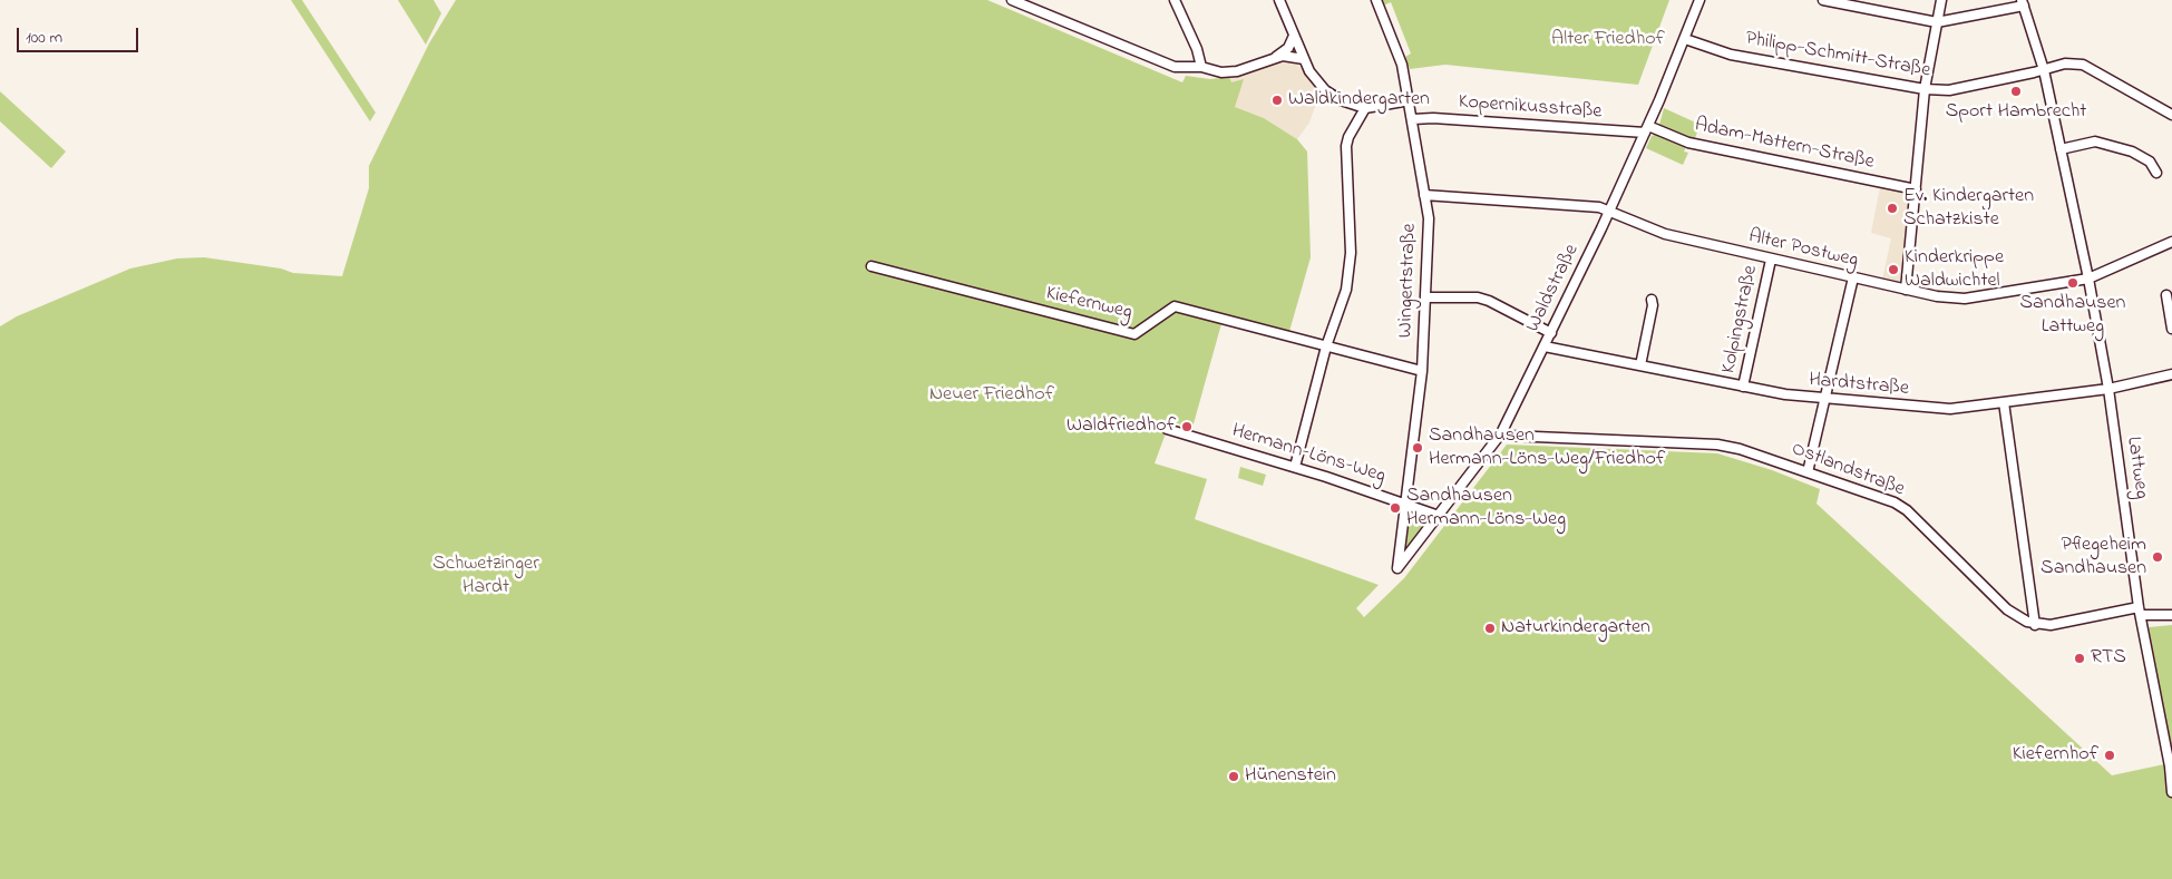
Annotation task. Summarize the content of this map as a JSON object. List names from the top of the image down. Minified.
{"streets":{"street":["Philipp-Schmitt-Straße","Kopernikusstraße","Adam-Mattern-Straße","Alter Postweg","Wingertstraße","Waldstraße","Kiefernweg","Kolpingstraße","Hardtstraße","Hermann-Löns-Weg","Lattweg","Ostlandstraße"]},"crossings":[["Philipp-Schmitt-Straße","Waldstraße"],["Philipp-Schmitt-Straße","Lattweg"],["Kopernikusstraße","Adam-Mattern-Straße"],["Kopernikusstraße","Wingertstraße"],["Kopernikusstraße","Waldstraße"],["Adam-Mattern-Straße","Waldstraße"],["Alter Postweg","Wingertstraße"],["Alter Postweg","Waldstraße"],["Alter Postweg","Kolpingstraße"],["Alter Postweg","Lattweg"],["Wingertstraße","Waldstraße"],["Wingertstraße","Kiefernweg"],["Wingertstraße","Hermann-Löns-Weg"],["Waldstraße","Hardtstraße"],["Waldstraße","Hermann-Löns-Weg"],["Waldstraße","Ostlandstraße"],["Kolpingstraße","Hardtstraße"],["Hardtstraße","Lattweg"]],"parks":["Alter Friedhof","Neuer Friedhof","Schwetzinger Hardt"],"places":["Sport Hambrecht","Waldkindergarten","Ev. Kindergarten Schatzkiste","Kinderkrippe Waldwichtel","Sandhausen Lattweg","Waldfriedhof","Sandhausen Hermann-Löns-Weg/Friedhof","Sandhausen Hermann-Löns-Weg","Pflegeheim Sandhausen","Naturkindergarten","RTS","Kiefernhof","Hünenstein"],"scale_bar":"100 m"}
